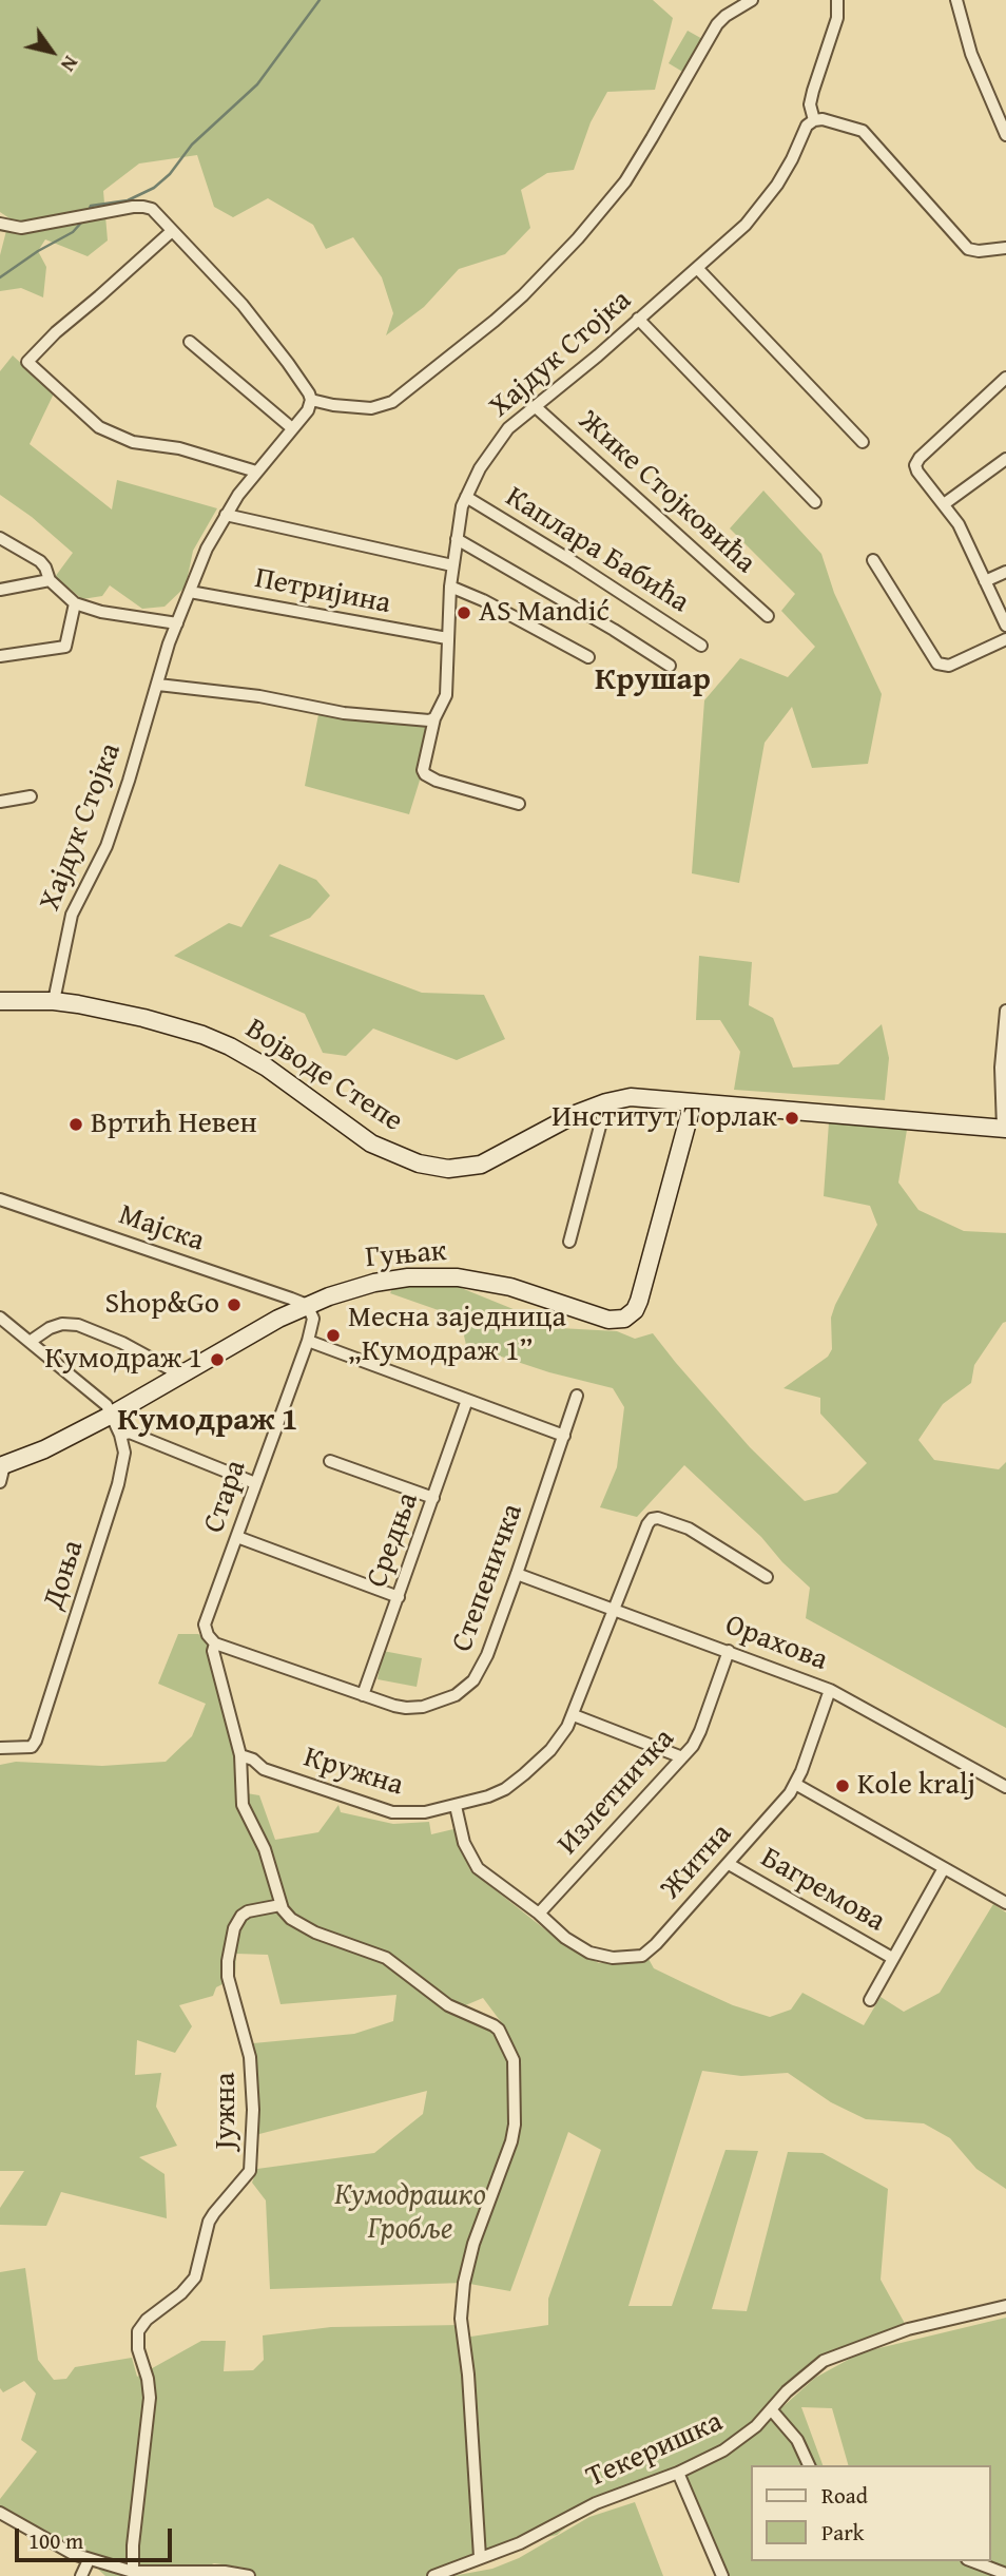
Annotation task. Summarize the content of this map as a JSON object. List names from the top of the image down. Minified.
{"streets":{"street":["Хајдук Стојка","Жике Стојковића","Каплара Бабића","Петријина","Војводе Степе","Мајска","Гуњак","Стара","Средња","Доња","Степеничка","Орахова","Кружна","Излетничка","Житна","Багремова","Јужна","Текеришка"]},"crossings":[["Хајдук Стојка","Жике Стојковића"],["Хајдук Стојка","Каплара Бабића"],["Хајдук Стојка","Петријина"],["Хајдук Стојка","Војводе Степе"],["Војводе Степе","Гуњак"],["Мајска","Гуњак"],["Мајска","Стара"],["Гуњак","Стара"],["Гуњак","Доња"],["Стара","Степеничка"],["Средња","Степеничка"],["Степеничка","Орахова"],["Орахова","Кружна"],["Орахова","Излетничка"],["Орахова","Житна"],["Кружна","Житна"],["Излетничка","Житна"],["Житна","Багремова"]],"districts":["Крушар","Кумодраж 1"],"parks":["Кумодрашко Гробље"],"places":["AS Mandić","Институт Торлак","Вртић Невен","Shop&Go","Месна заједница „Кумодраж 1”","Кумодраж 1","Kole kralj"],"legend":["Road","Park"],"scale_bar":"100 m","north":"bottom right"}
